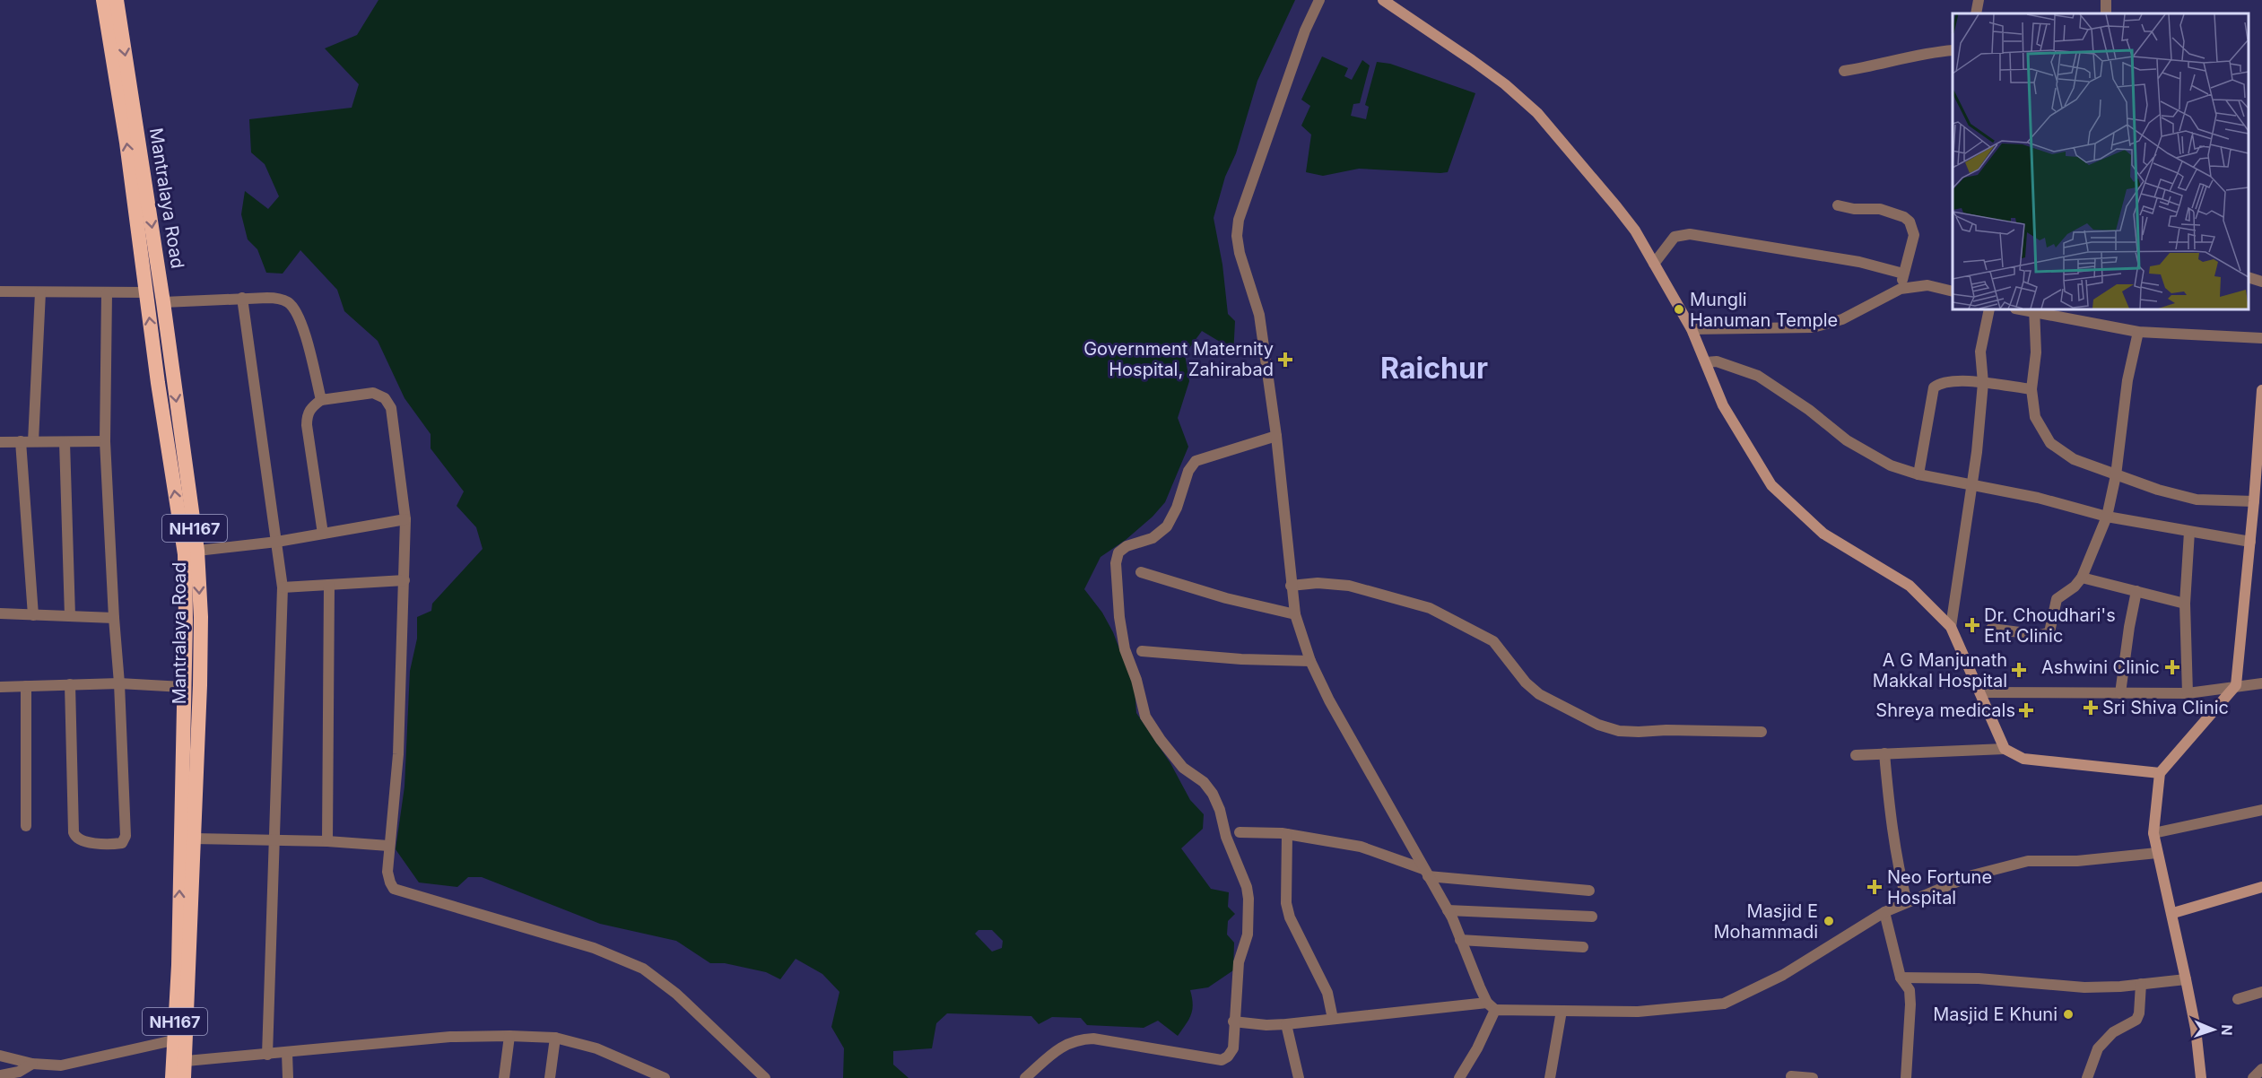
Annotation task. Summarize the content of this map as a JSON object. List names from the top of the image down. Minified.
{"streets":{"highway":["Mantralaya Road","NH167"]},"crossings":[["Mantralaya Road","NH167"]],"districts":["Raichur"],"places":{"other":["Mungli Hanuman Temple","Masjid E Mohammadi","Masjid E Khuni"],"health":["Government Maternity Hospital, Zahirabad","Dr. Choudhari's Ent Clinic","Ashwini Clinic","A G Manjunath Makkal Hospital","Sri Shiva Clinic","Shreya medicals","Neo Fortune Hospital"]},"north":"right"}
